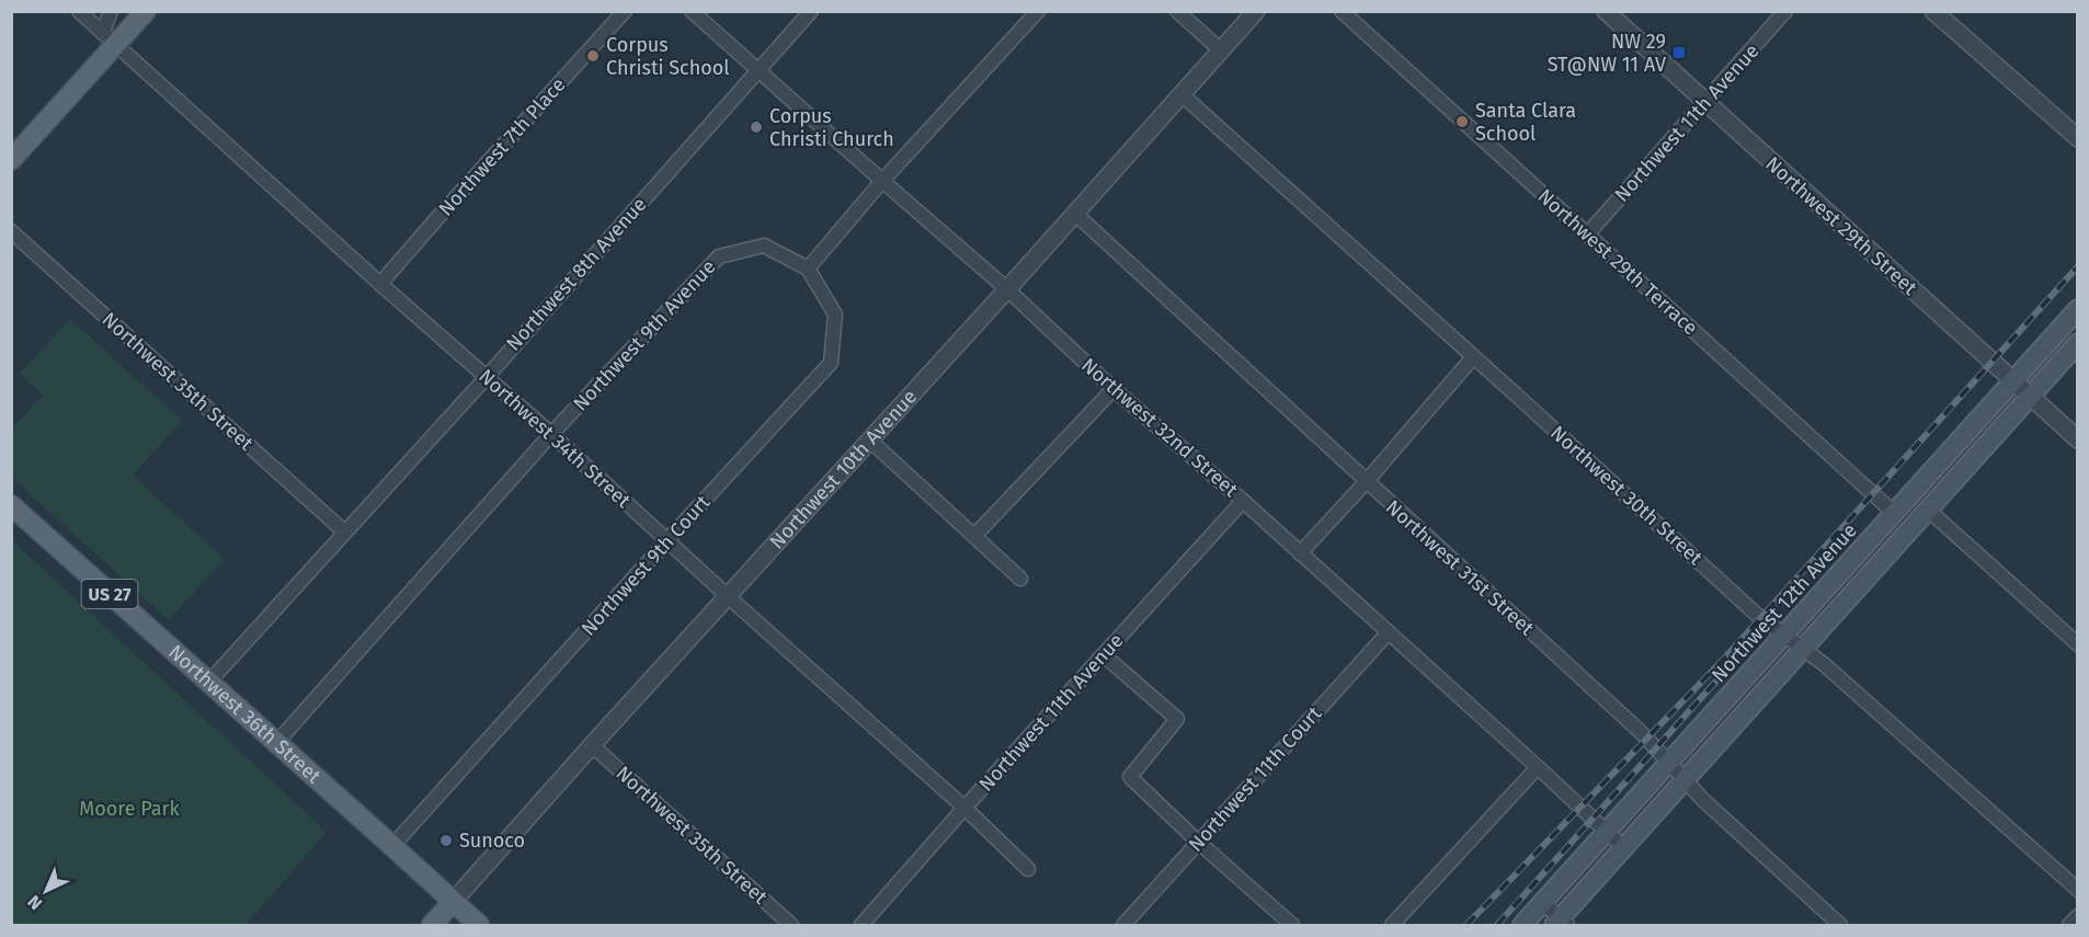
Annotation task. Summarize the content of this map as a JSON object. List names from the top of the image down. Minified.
{"streets":{"main road":["Northwest 10th Avenue","US 27","Northwest 12th Avenue","Northwest 36th Street"],"street":["Northwest 11th Avenue","Northwest 7th Place","Northwest 29th Street","Northwest 29th Terrace","Northwest 8th Avenue","Northwest 9th Avenue","Northwest 35th Street","Northwest 32nd Street","Northwest 34th Street","Northwest 30th Street","Northwest 9th Court","Northwest 31st Street","Northwest 11th Court"]},"crossings":[["Northwest 11th Avenue","Northwest 29th Street"],["Northwest 11th Avenue","Northwest 29th Terrace"],["Northwest 11th Avenue","Northwest 32nd Street"],["Northwest 11th Avenue","Northwest 34th Street"],["Northwest 7th Place","Northwest 34th Street"],["Northwest 29th Street","Northwest 12th Avenue"],["Northwest 29th Terrace","Northwest 12th Avenue"],["Northwest 8th Avenue","Northwest 35th Street"],["Northwest 8th Avenue","Northwest 32nd Street"],["Northwest 8th Avenue","Northwest 34th Street"],["Northwest 8th Avenue","Northwest 36th Street"],["Northwest 9th Avenue","Northwest 34th Street"],["Northwest 9th Avenue","Northwest 9th Court"],["Northwest 9th Avenue","Northwest 36th Street"],["Northwest 35th Street","Northwest 10th Avenue"],["Northwest 32nd Street","Northwest 10th Avenue"],["Northwest 32nd Street","Northwest 12th Avenue"],["Northwest 32nd Street","Northwest 11th Court"],["Northwest 34th Street","Northwest 10th Avenue"],["Northwest 34th Street","Northwest 9th Court"],["Northwest 10th Avenue","Northwest 30th Street"],["Northwest 10th Avenue","Northwest 31st Street"],["Northwest 10th Avenue","Northwest 36th Street"],["Northwest 30th Street","Northwest 12th Avenue"],["Northwest 9th Court","Northwest 36th Street"],["Northwest 31st Street","Northwest 12th Avenue"]],"parks":["Moore Park"],"places":{"transit":["NW 29 ST@NW 11 AV"],"other":["Corpus Christi School","Santa Clara School","Corpus Christi Church","Sunoco"]},"north":"bottom left"}
